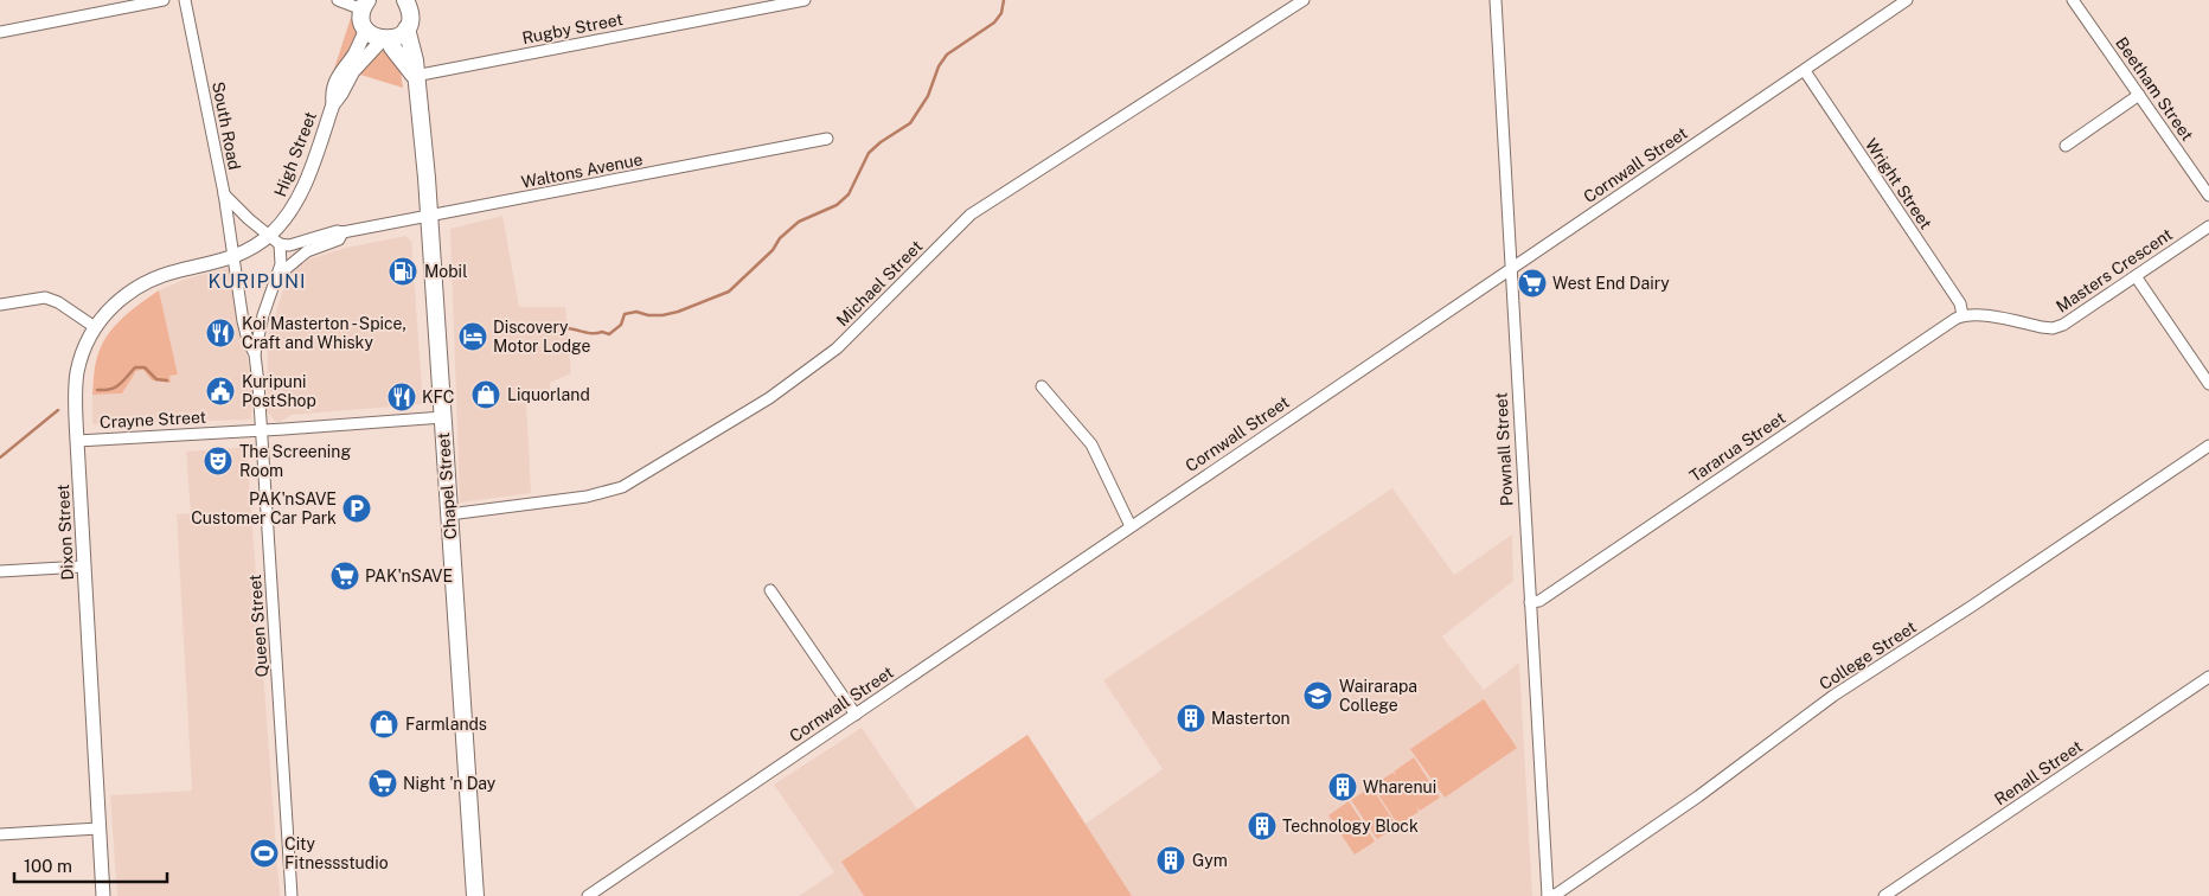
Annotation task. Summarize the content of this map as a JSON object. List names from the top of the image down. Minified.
{"streets":{"highway":["Chapel Street"],"main road":["High Street","Dixon Street"],"street":["Rugby Street","Beetham Street","South Road","Cornwall Street","Waltons Avenue","Wright Street","Masters Crescent","Michael Street","Crayne Street","Tararua Street","Pownall Street","Queen Street","College Street","Renall Street"]},"crossings":[["Rugby Street","Chapel Street"],["South Road","High Street"],["South Road","Dixon Street"],["South Road","Queen Street"],["High Street","Waltons Avenue"],["High Street","Dixon Street"],["High Street","Queen Street"],["Cornwall Street","Wright Street"],["Cornwall Street","Pownall Street"],["Waltons Avenue","Chapel Street"],["Waltons Avenue","Queen Street"],["Wright Street","Masters Crescent"],["Wright Street","Tararua Street"],["Masters Crescent","Tararua Street"],["Michael Street","Chapel Street"],["Crayne Street","Chapel Street"],["Crayne Street","Dixon Street"],["Crayne Street","Queen Street"],["Tararua Street","Pownall Street"],["Pownall Street","College Street"],["Dixon Street","Queen Street"]],"districts":["KURIPUNI"],"places":{"fuel station":["Mobil"],"supermarket":["West End Dairy","PAK'nSAVE","Night 'n Day"],"restaurant":["Koi Masterton - Spice, Craft and Whisky","KFC"],"hotel":["Discovery Motor Lodge"],"public building":["Kuripuni PostShop"],"shop":["Liquorland","Farmlands"],"theatre":["The Screening Room"],"parking":["PAK'nSAVE Customer Car Park"],"school or university":["Wairarapa College"],"building":["Masterton","Wharenui","Technology Block","Gym"],"sports":["City Fitnessstudio"]},"scale_bar":"100 m"}
